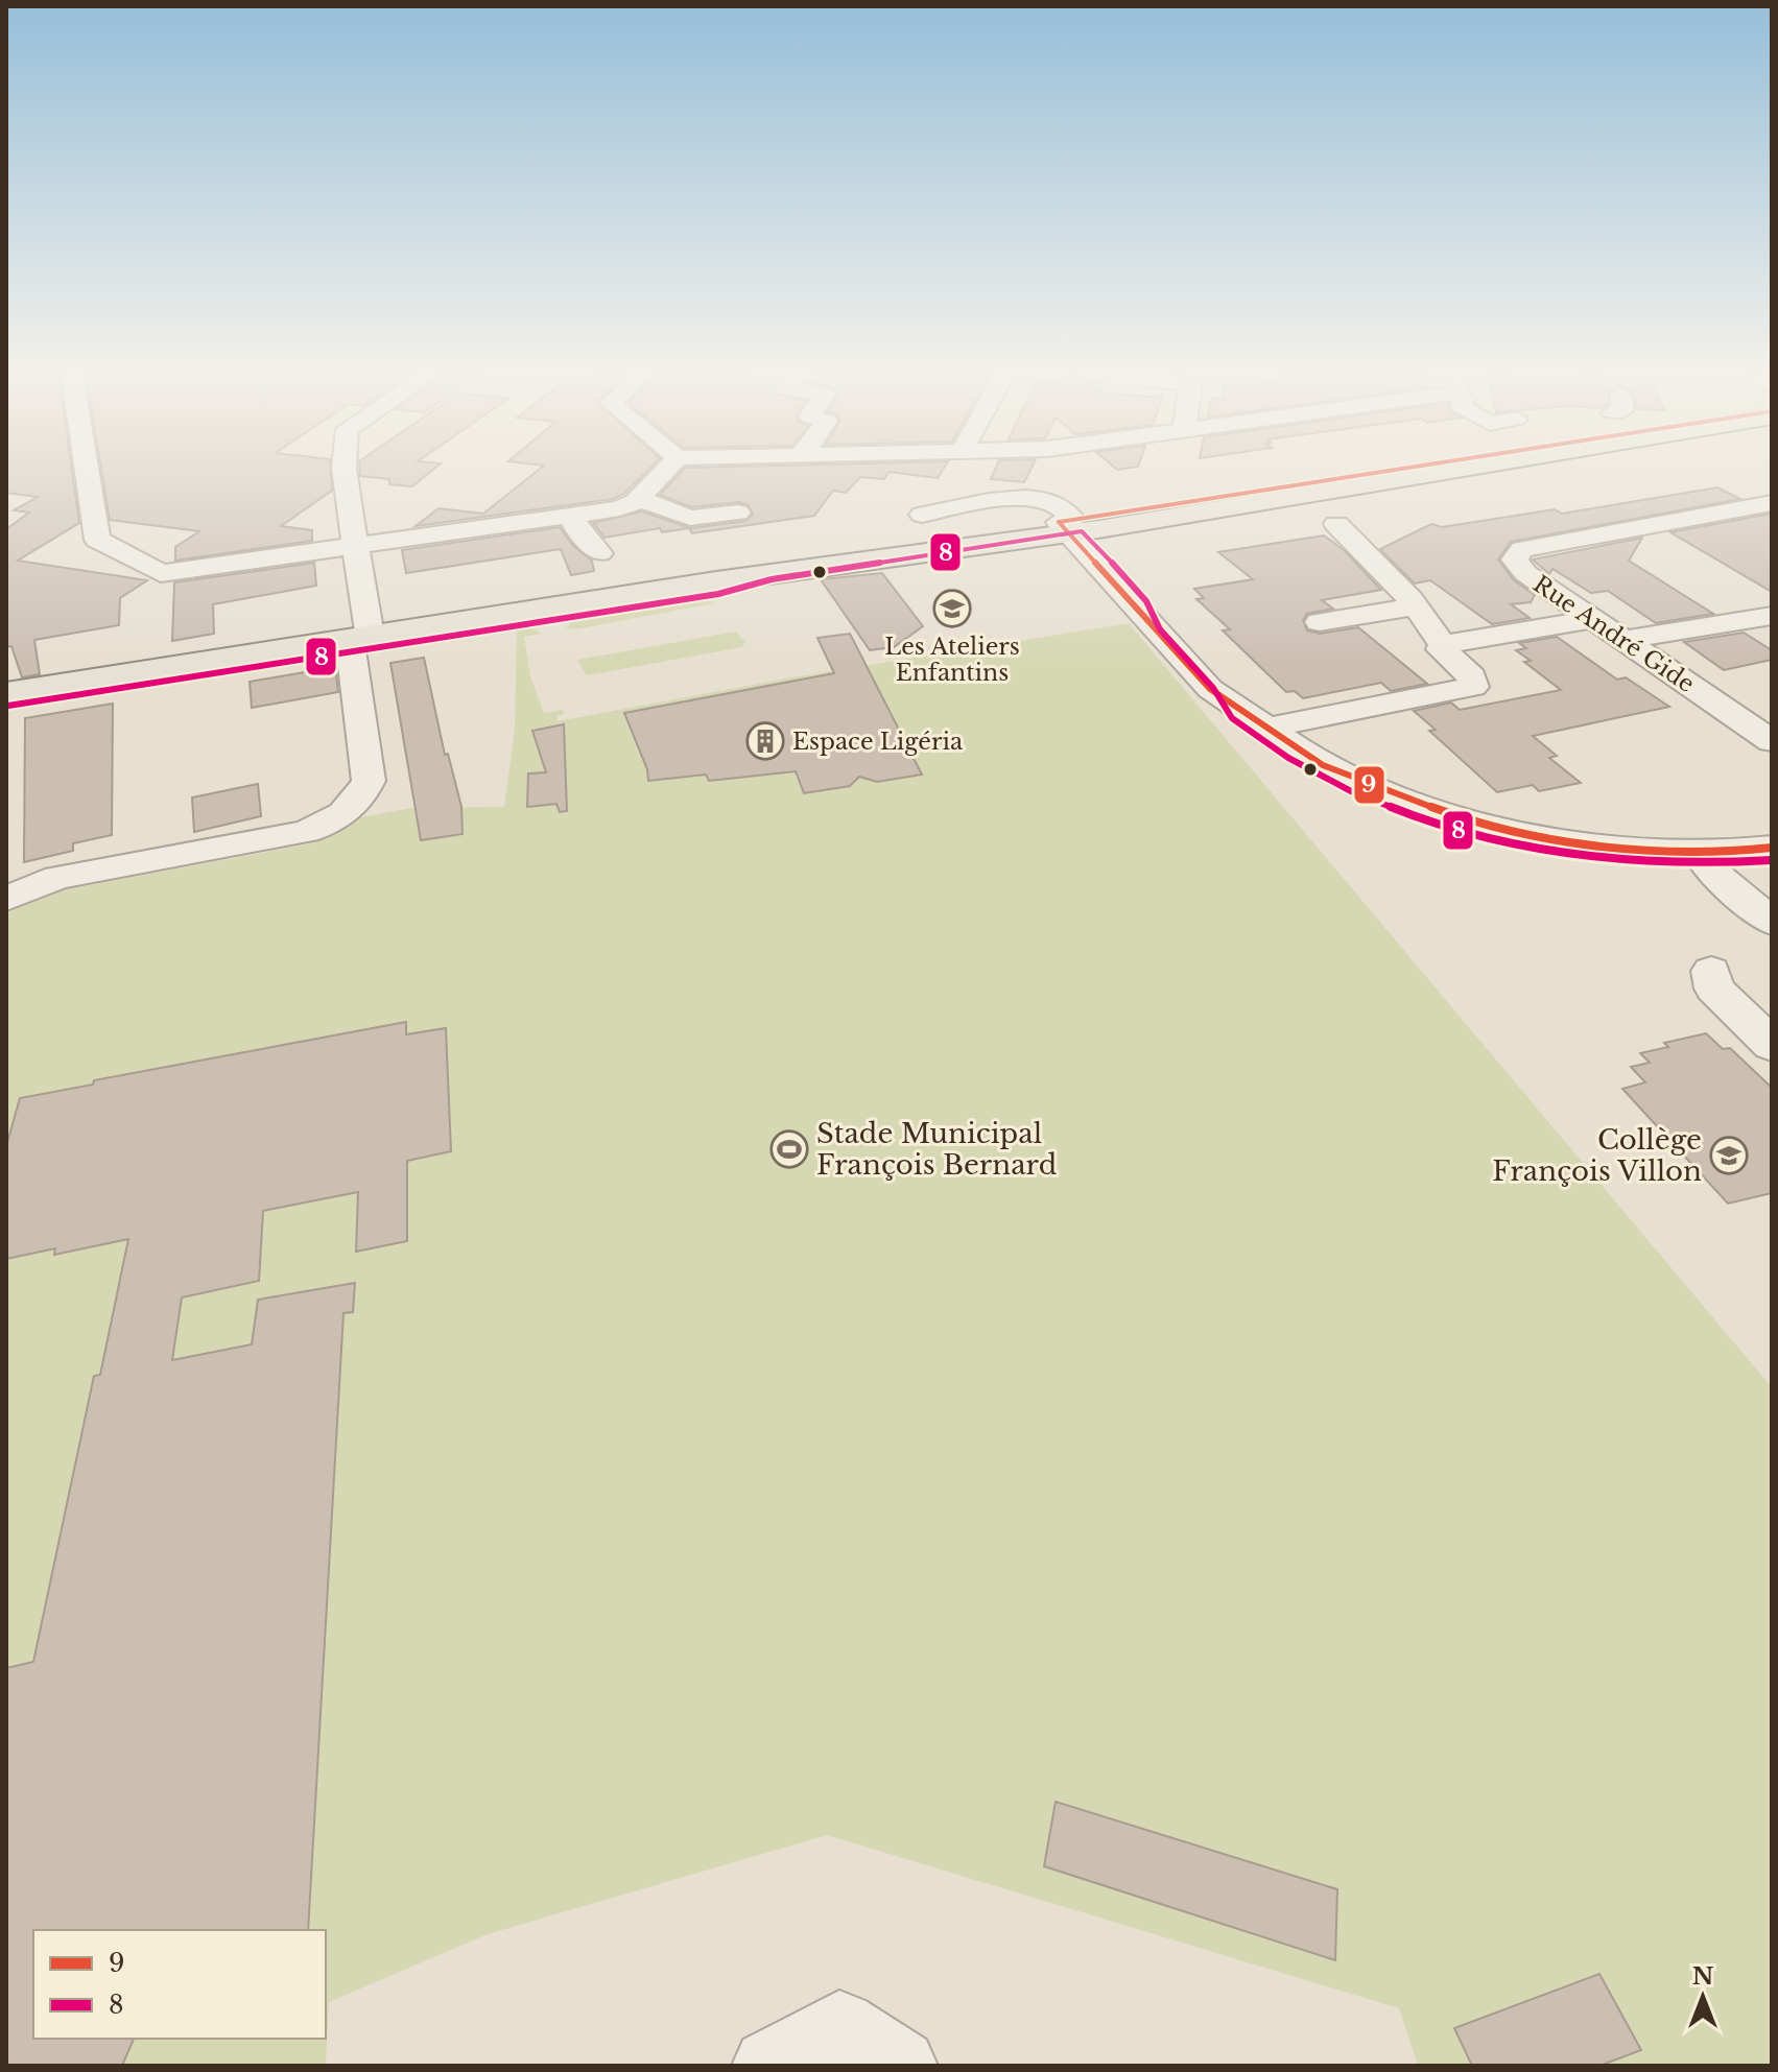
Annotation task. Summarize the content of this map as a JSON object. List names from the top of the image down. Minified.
{"streets":{"street":["Rue André Gide"]},"places":{"school or university":["Les Ateliers Enfantins","Collège François Villon"],"building":["Espace Ligéria"],"sports":["Stade Municipal François Bernard"]},"lines":["transit line 9","transit line 8"],"legend":["9","8"],"north":"top"}
